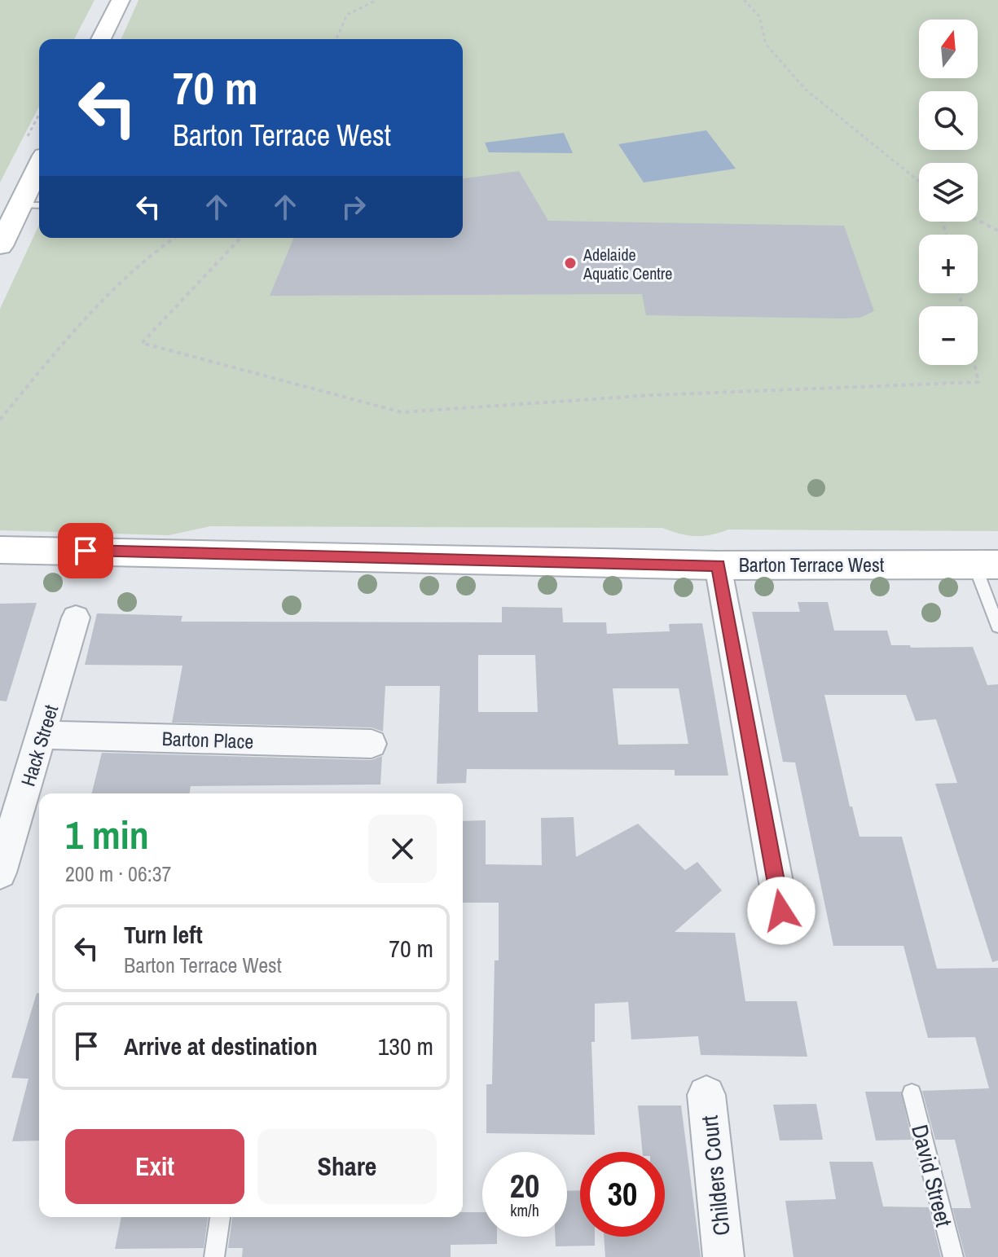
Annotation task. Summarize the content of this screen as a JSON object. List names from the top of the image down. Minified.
{"streets":{"street":["Barton Terrace West","Barton Place","Hack Street","Childers Court"],"lane":["David Street"]},"crossings":[["Barton Place","Hack Street"]],"places":["Adelaide Aquatic Centre"],"north":"top","page":{"map_buttons":["+","−"],"turn":["70 m","Barton Terrace West"],"heading":["1 min","200 m · 06:37"],"list":[{"name":"Turn left","note":"Barton Terrace West","value":"70 m"},{"name":"Arrive at destination","value":"130 m"}],"buttons":["Exit","Share"],"speed":"20 km/h","limit":"30"}}
